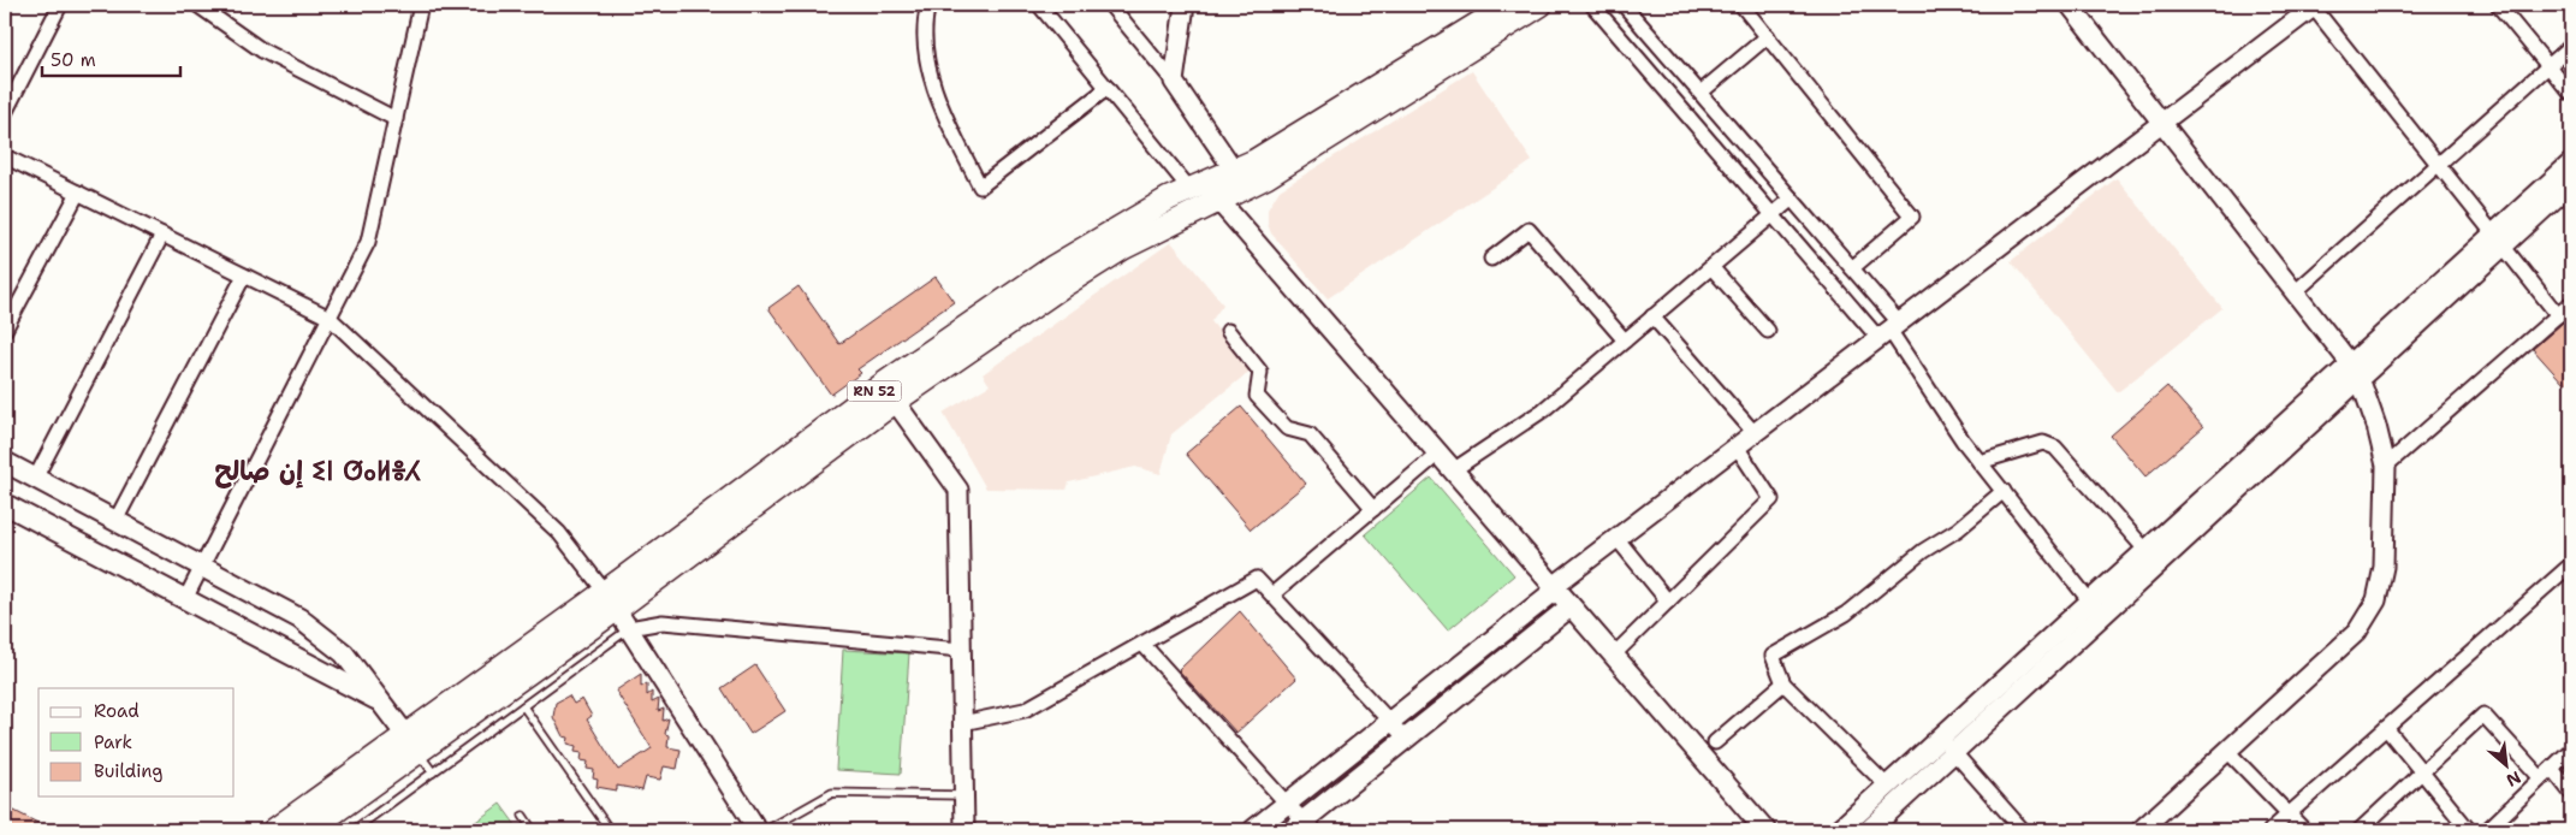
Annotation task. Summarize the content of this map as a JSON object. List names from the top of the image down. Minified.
{"streets":{"main road":["RN 52"]},"districts":["إن صالح ⵉⵏ ⵚⴰⵍⴻⵃ"],"legend":["Road","Park","Building"],"scale_bar":"50 m","north":"bottom right"}
